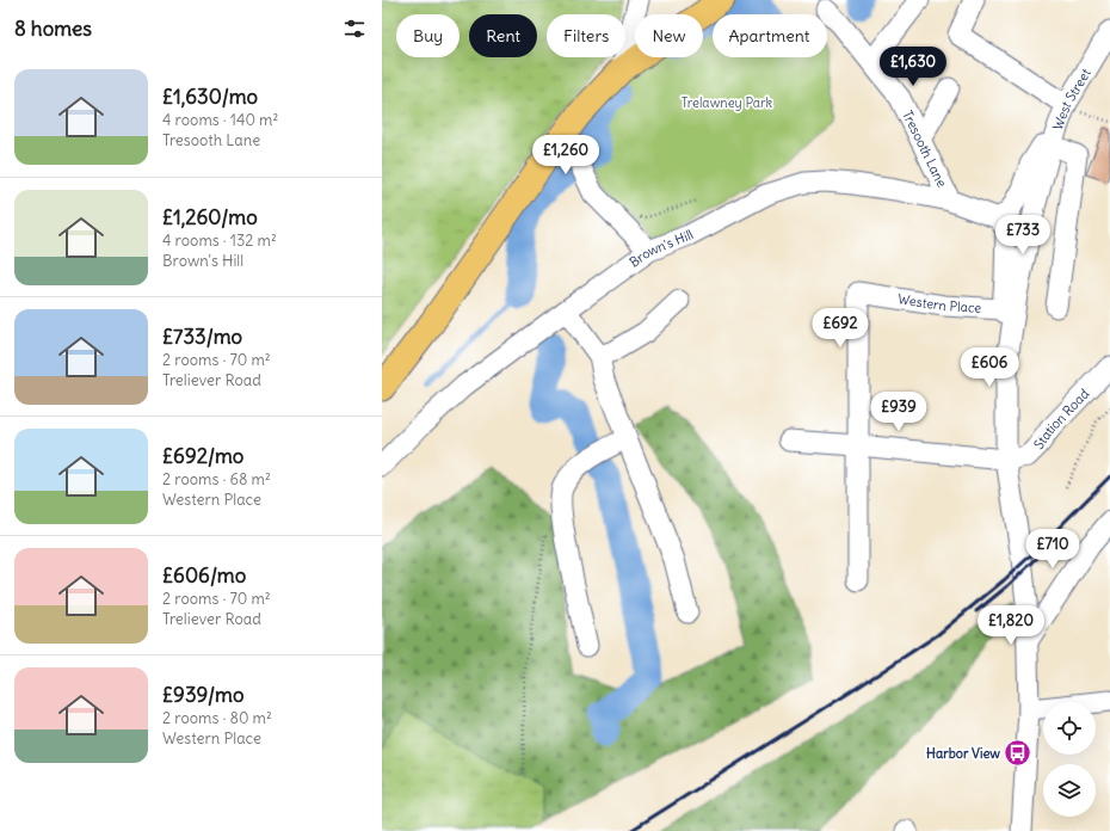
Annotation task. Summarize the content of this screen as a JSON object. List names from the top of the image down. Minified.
{"streets":{"street":["West Street","Tresooth Lane","Brown's Hill","Western Place","Station Road"]},"crossings":[["West Street","Western Place"],["Tresooth Lane","Brown's Hill"]],"parks":["Trelawney Park"],"places":{"bus stop":["Harbor View"]},"page":{"heading":"8 homes","chip":["Buy","Rent","Filters","New","Apartment"],"price":["£1,630","£1,260","£733","£692","£606","£939","£710","£1,820"],"list":[{"name":"£1,630/mo","note":"4 rooms · 140 m² · Tresooth Lane"},{"name":"£1,260/mo","note":"4 rooms · 132 m² · Brown's Hill"},{"name":"£733/mo","note":"2 rooms · 70 m² · Treliever Road"},{"name":"£692/mo","note":"2 rooms · 68 m² · Western Place"},{"name":"£606/mo","note":"2 rooms · 70 m² · Treliever Road"},{"name":"£939/mo","note":"2 rooms · 80 m² · Western Place"}]}}
